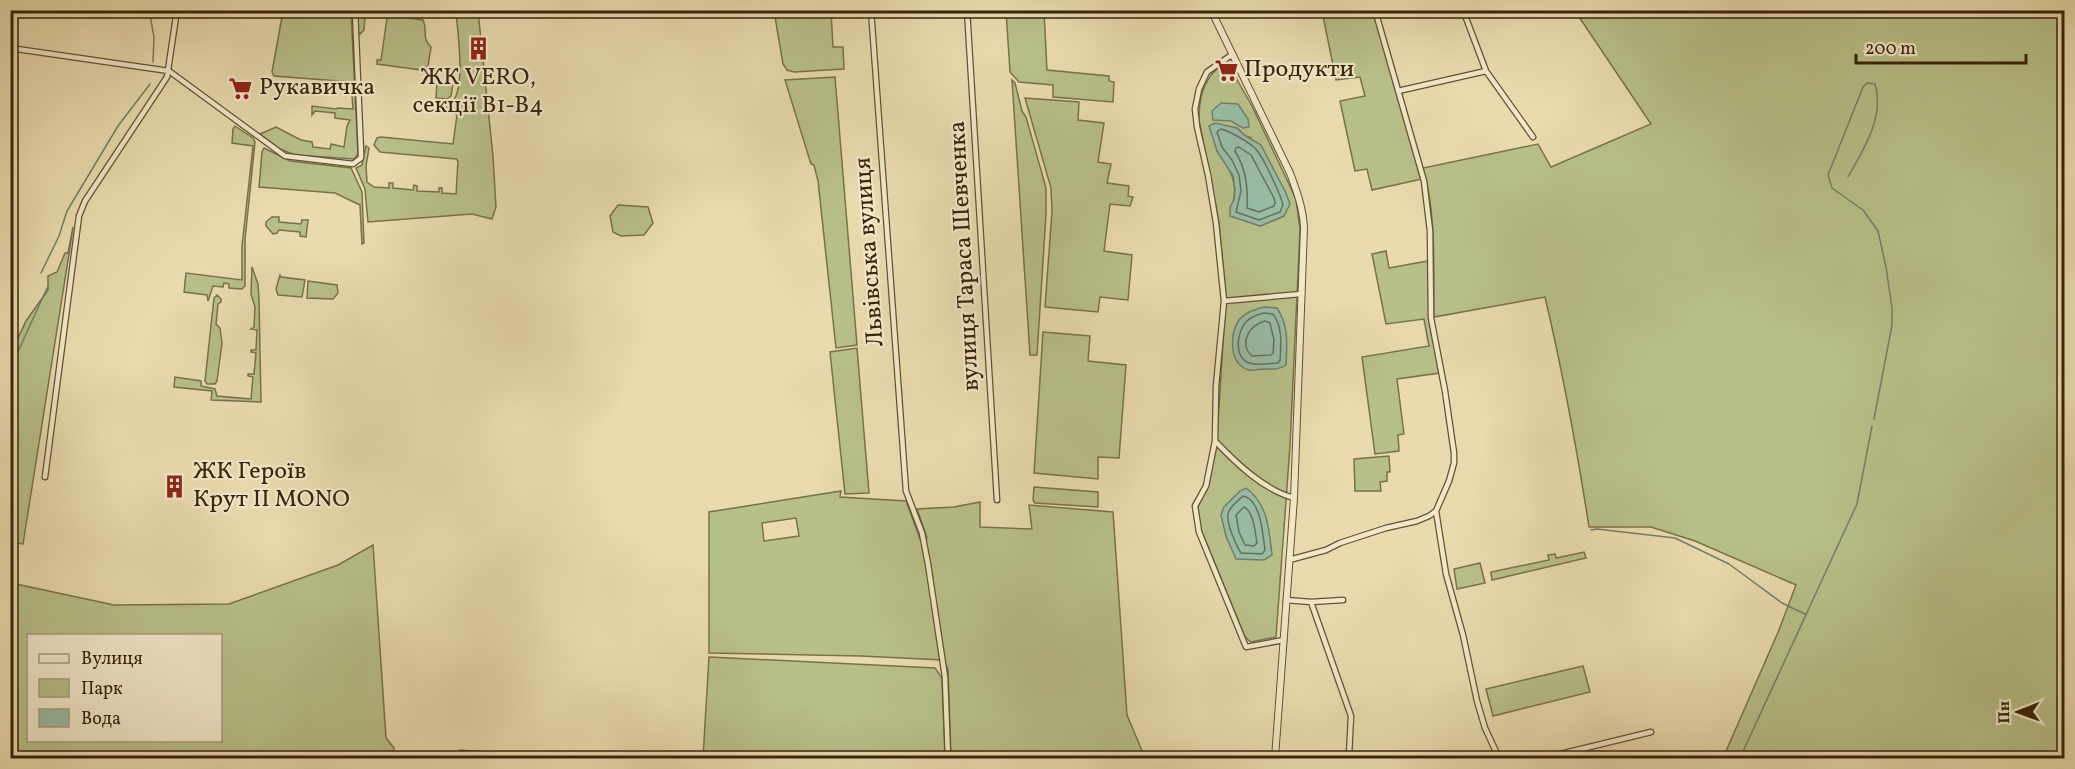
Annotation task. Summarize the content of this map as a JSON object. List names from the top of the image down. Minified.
{"streets":{"street":["Львівська вулиця","вулиця Тараса Шевченка"]},"places":{"building":["ЖК VERO, секції В1-В4","ЖК Героїв Крут ІІ MONO"],"supermarket":["Продукти","Рукавичка"]},"legend":["Вулиця","Парк","Вода"],"scale_bar":"200 m","north":"left"}
